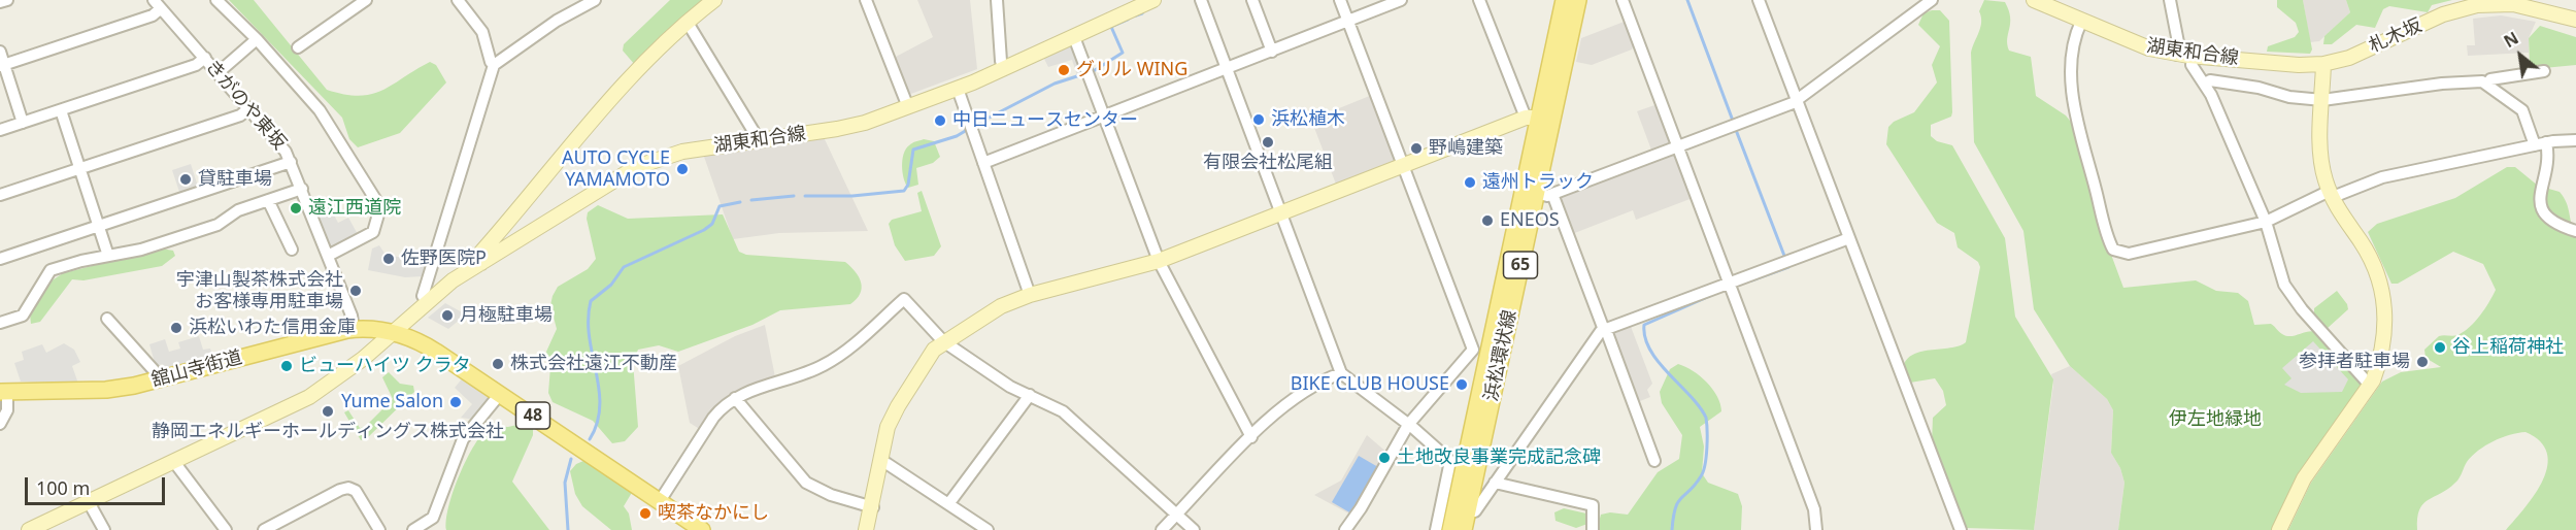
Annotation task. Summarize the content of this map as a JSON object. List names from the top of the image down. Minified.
{"streets":{"main road":["65","浜松環状線","舘山寺街道","48"],"street":["札木坂","湖東和合線","きがのや東坂"]},"crossings":[["札木坂","湖東和合線"],["湖東和合線","舘山寺街道"],["きがのや東坂","舘山寺街道"]],"parks":["伊左地緑地"],"places":["グリル WING","浜松植木","中日ニュースセンター","有限会社松尾組","野嶋建築","AUTO CYCLE YAMAMOTO","貸駐車場","遠州トラック","遠江西道院","ENEOS","佐野医院P","宇津山製茶株式会社 お客様専用駐車場","月極駐車場","浜松いわた信用金庫","谷上稲荷神社","参拝者駐車場","株式会社遠江不動産","ビューハイツ クラタ","BIKE CLUB HOUSE","Yume Salon","静岡エネルギーホールディングス株式会社","土地改良事業完成記念碑","喫茶なかにし"],"scale_bar":"100 m","north":"top left"}
